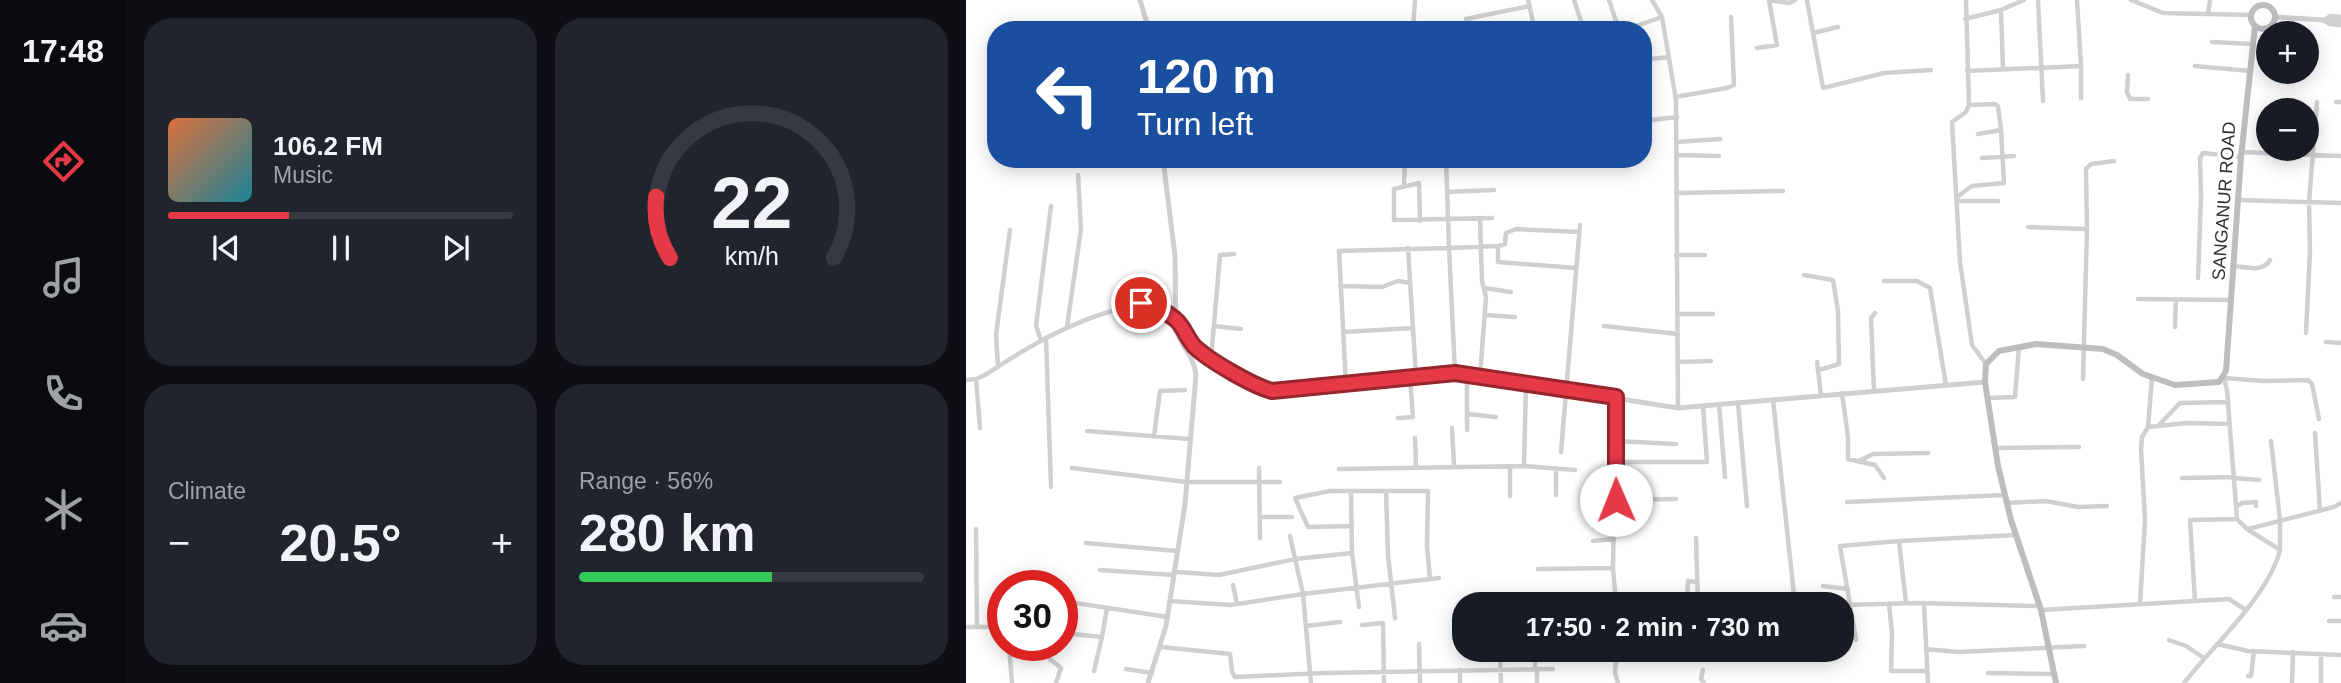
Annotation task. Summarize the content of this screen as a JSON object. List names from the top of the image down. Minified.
{"streets":{"main road":["SANGANUR ROAD"]},"page":{"tabs":"17:48","map_buttons":["+","−"],"turn":["120 m","Turn left"],"song":["106.2 FM","Music"],"tile":["Climate",["Range · 56%","280 km"]],"heat":["−","20.5°","+"],"limit":"30","trip":"17:50 · 2 min · 730 m","gauge":["22","km/h"]}}
